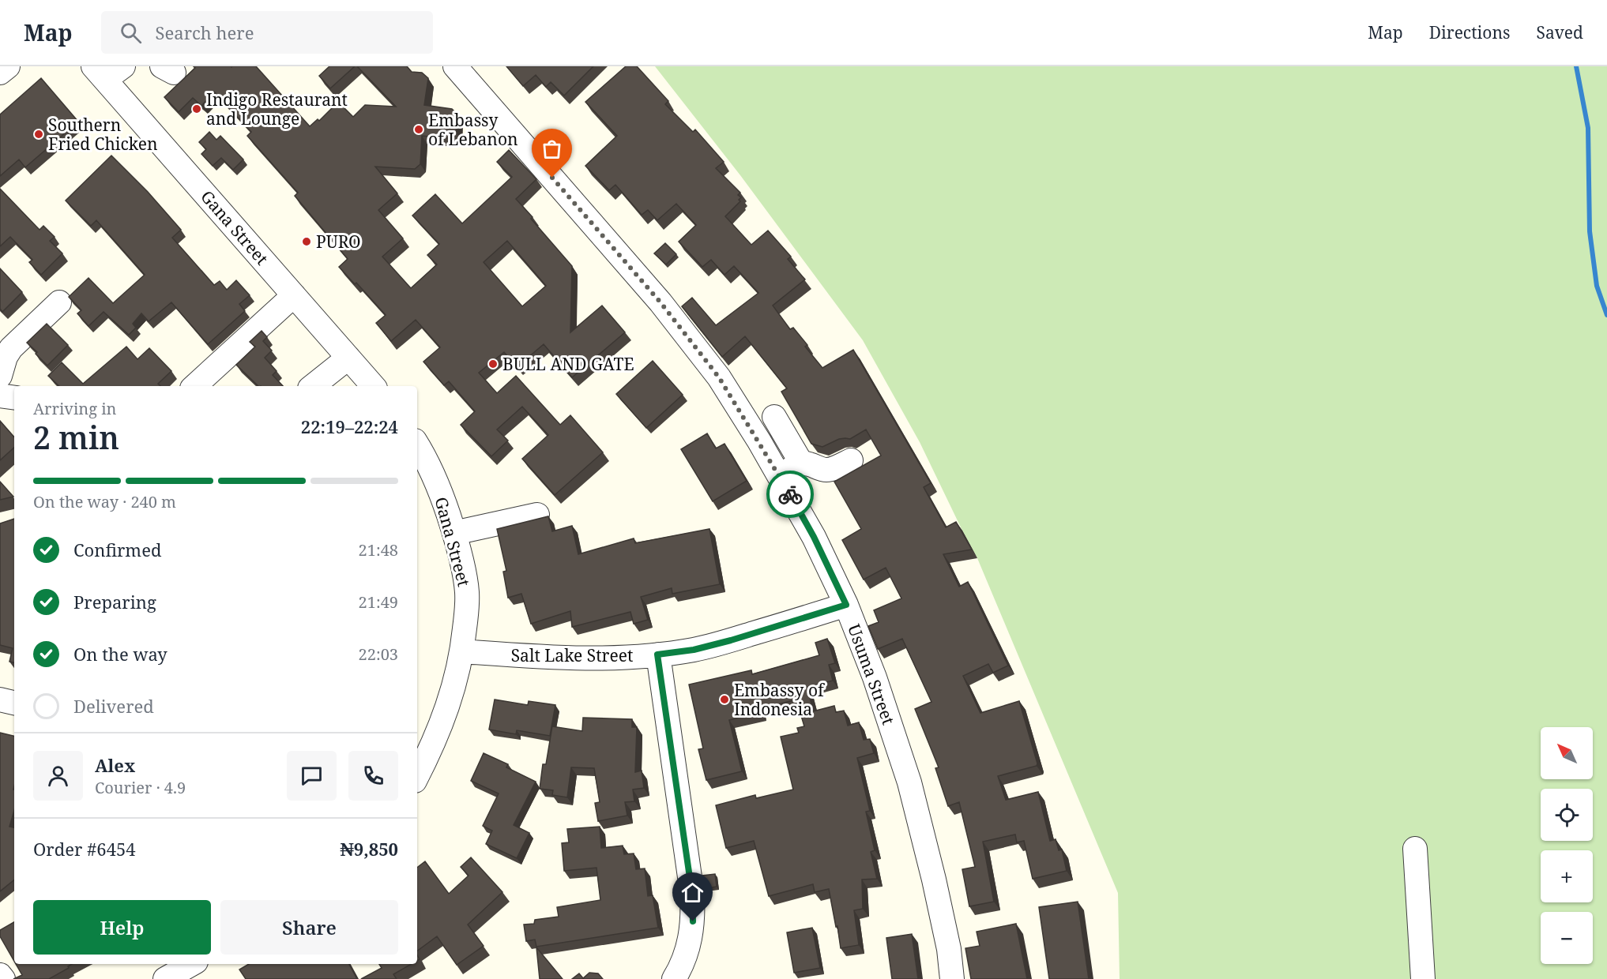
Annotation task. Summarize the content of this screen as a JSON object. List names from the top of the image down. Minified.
{"streets":{"street":["Gana Street","Salt Lake Street","Usuma Street"]},"crossings":[["Gana Street","Salt Lake Street"],["Salt Lake Street","Usuma Street"]],"places":["Indigo Restaurant and Lounge","Embassy of Lebanon","Southern Fried Chicken","PURO","BULL AND GATE","Embassy of Indonesia"],"north":"top left","page":{"header":"Map","search":"Search here","nav":["Map","Directions","Saved"],"heading":["2 min","Arriving in","22:19–22:24"],"panel":["Alex","Courier · 4.9","Order #6454","₦9,850"],"bar":"On the way · 240 m","list":[["Confirmed","21:48"],["Preparing","21:49"],["On the way","22:03"],"Delivered"],"map_buttons":["+","−"],"buttons":["Help","Share"]}}
